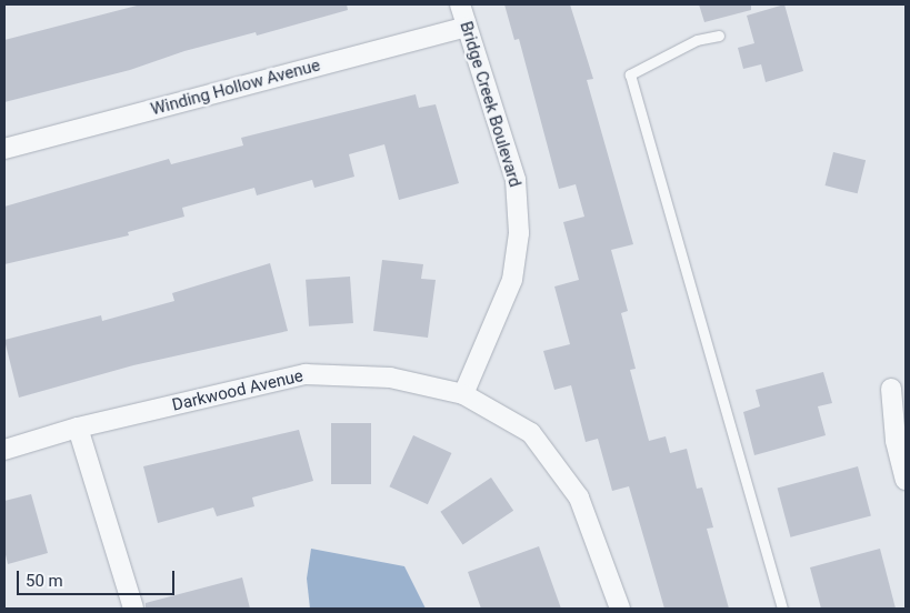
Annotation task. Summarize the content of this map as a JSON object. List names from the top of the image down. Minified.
{"streets":{"street":["Winding Hollow Avenue","Bridge Creek Boulevard","Darkwood Avenue"]},"crossings":[["Winding Hollow Avenue","Bridge Creek Boulevard"],["Bridge Creek Boulevard","Darkwood Avenue"]],"scale_bar":"50 m"}
